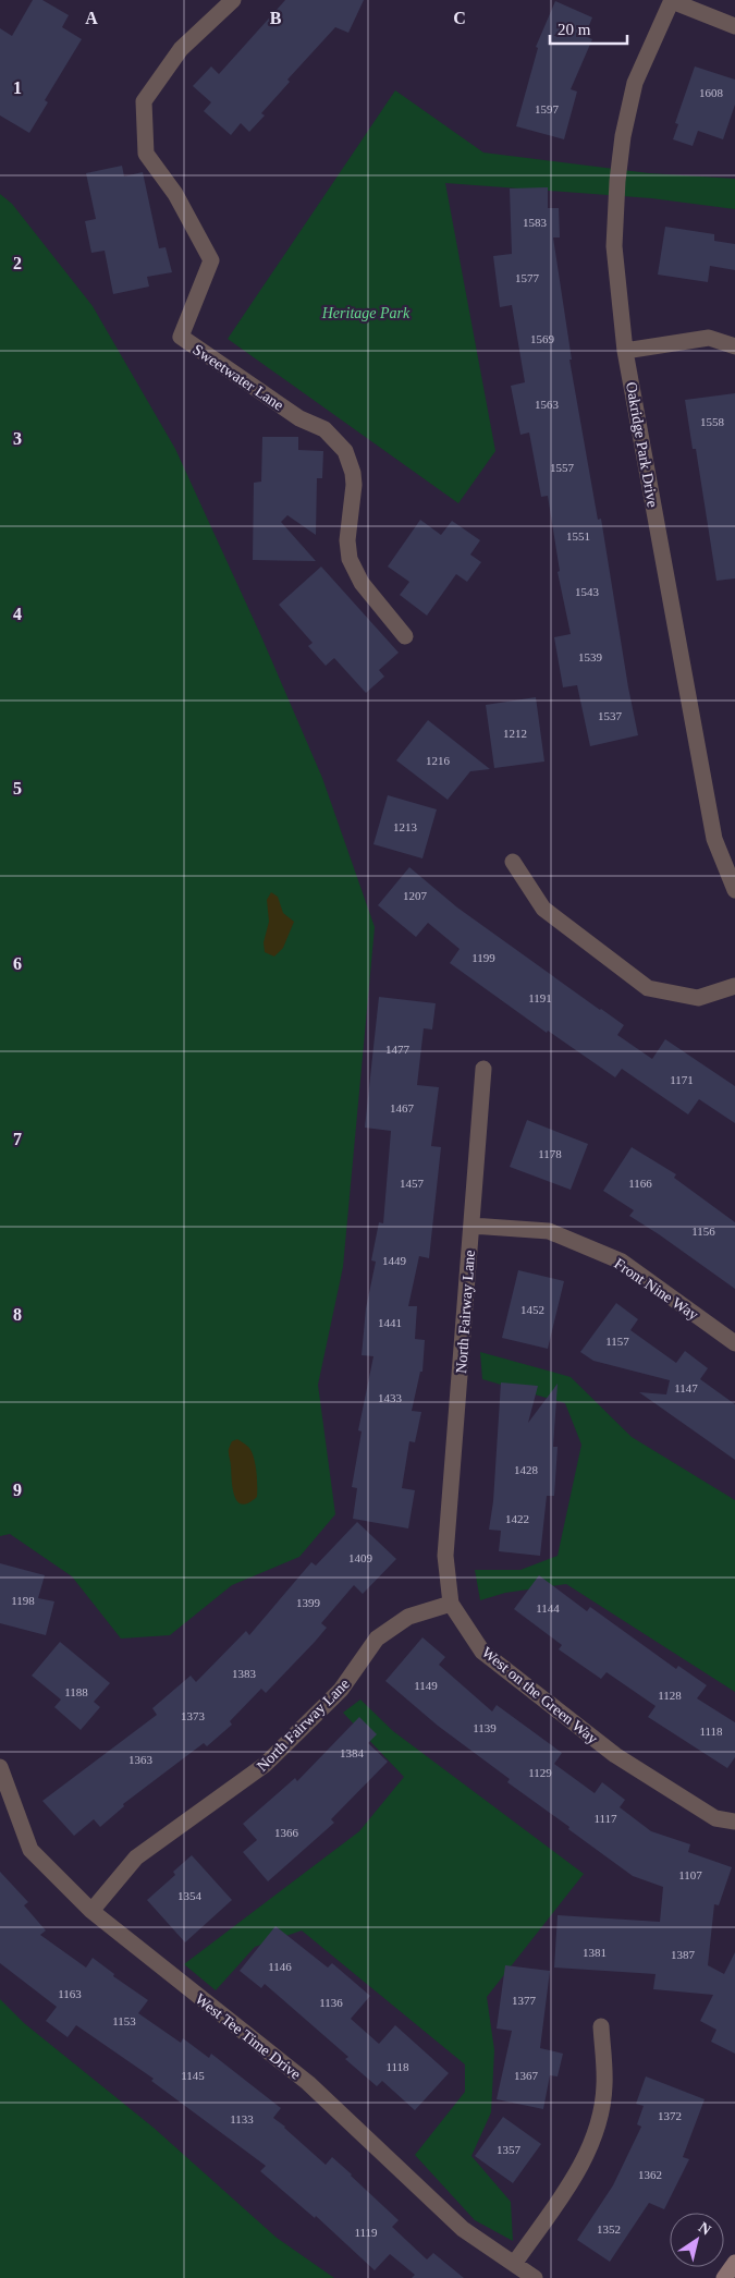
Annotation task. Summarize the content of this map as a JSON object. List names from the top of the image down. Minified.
{"streets":{"street":["Sweetwater Lane","Oakridge Park Drive","Front Nine Way","North Fairway Lane","West on the Green Way","West Tee Time Drive"]},"crossings":[["Front Nine Way","North Fairway Lane"],["North Fairway Lane","West on the Green Way"],["North Fairway Lane","West Tee Time Drive"]],"parks":["Heritage Park"],"house_numbers":["1608","1597","1583","1577","1569","1563","1558","1557","1551","1543","1539","1537","1212","1216","1213","1207","1199","1191","1477","1171","1467","1178","1457","1166","1156","1449","1452","1441","1157","1147","1433","1428","1422","1409","1198","1399","1144","1383","1149","1188","1128","1373","1139","1118","1384","1363","1129","1117","1366","1107","1354","1381","1387","1146","1163","1377","1136","1153","1118","1145","1367","1372","1133","1357","1362","1352","1119"],"scale_bar":"20 m","north":"top right","grid":{"columns":["A","B","C"],"rows":["1","2","3","4","5","6","7","8","9"]}}
